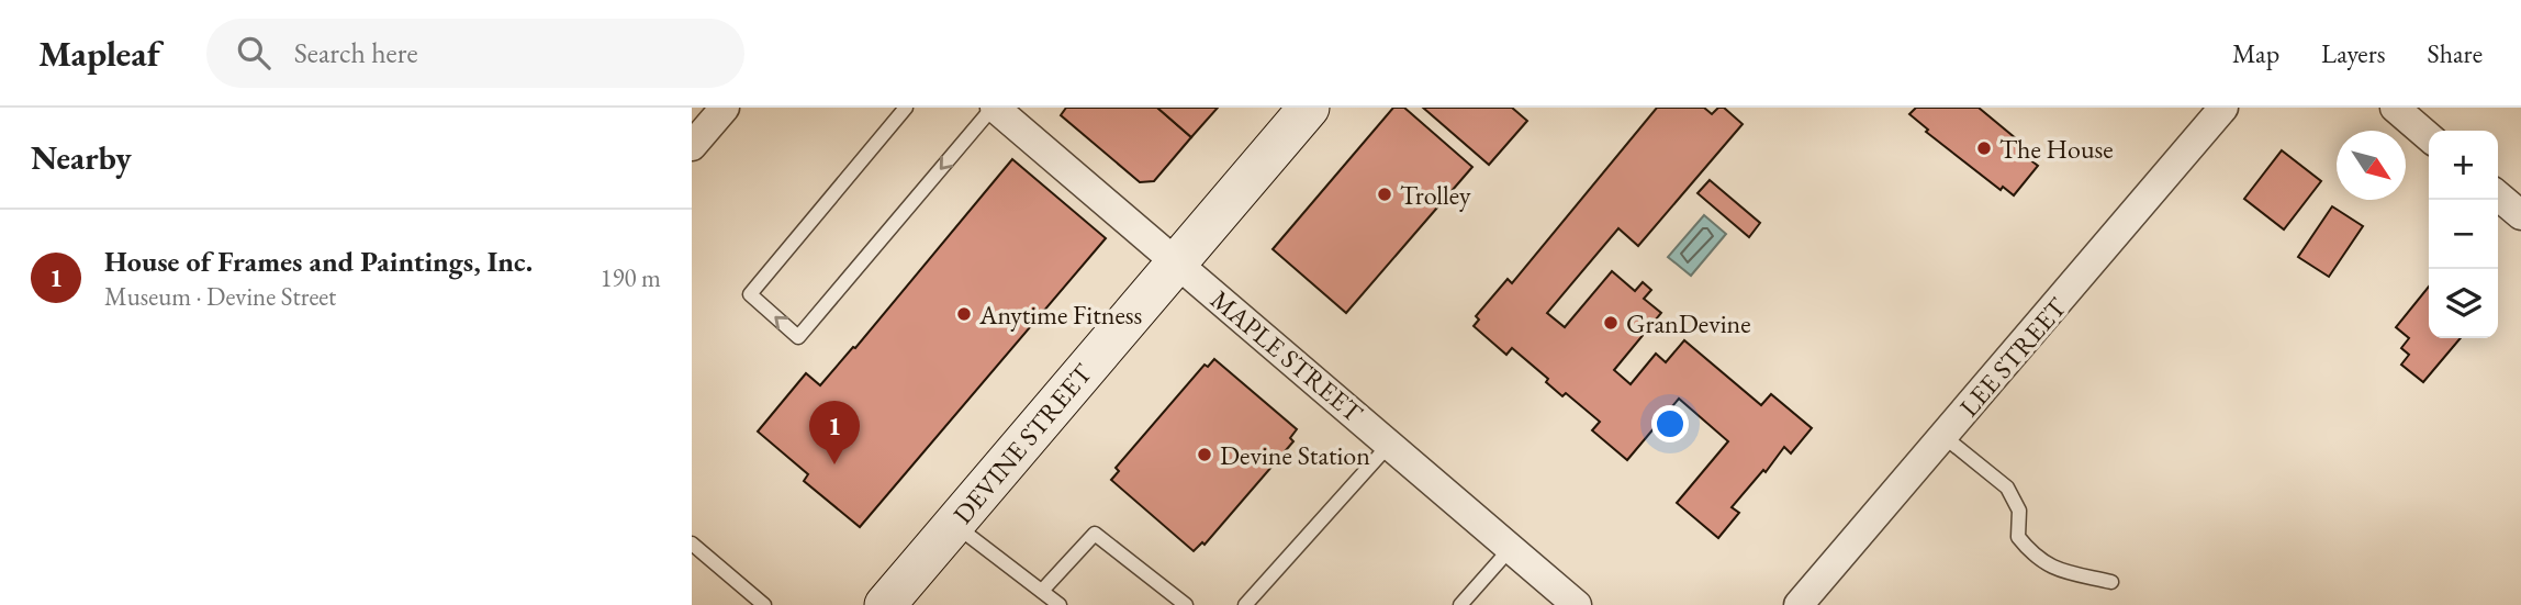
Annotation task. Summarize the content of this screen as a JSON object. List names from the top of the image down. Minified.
{"streets":{"main road":["DEVINE STREET"],"street":["MAPLE STREET","LEE STREET"]},"crossings":[["MAPLE STREET","DEVINE STREET"]],"places":["The House","Trolley","Anytime Fitness","GranDevine","Devine Station"],"north":"bottom right","page":{"header":"Mapleaf","search":"Search here","nav":["Map","Layers","Share"],"heading":"Nearby","map_buttons":["+","−"],"list":[{"mark":"1","name":"House of Frames and Paintings, Inc.","note":"Museum · Devine Street","value":"190 m"}],"pins":"1"}}
